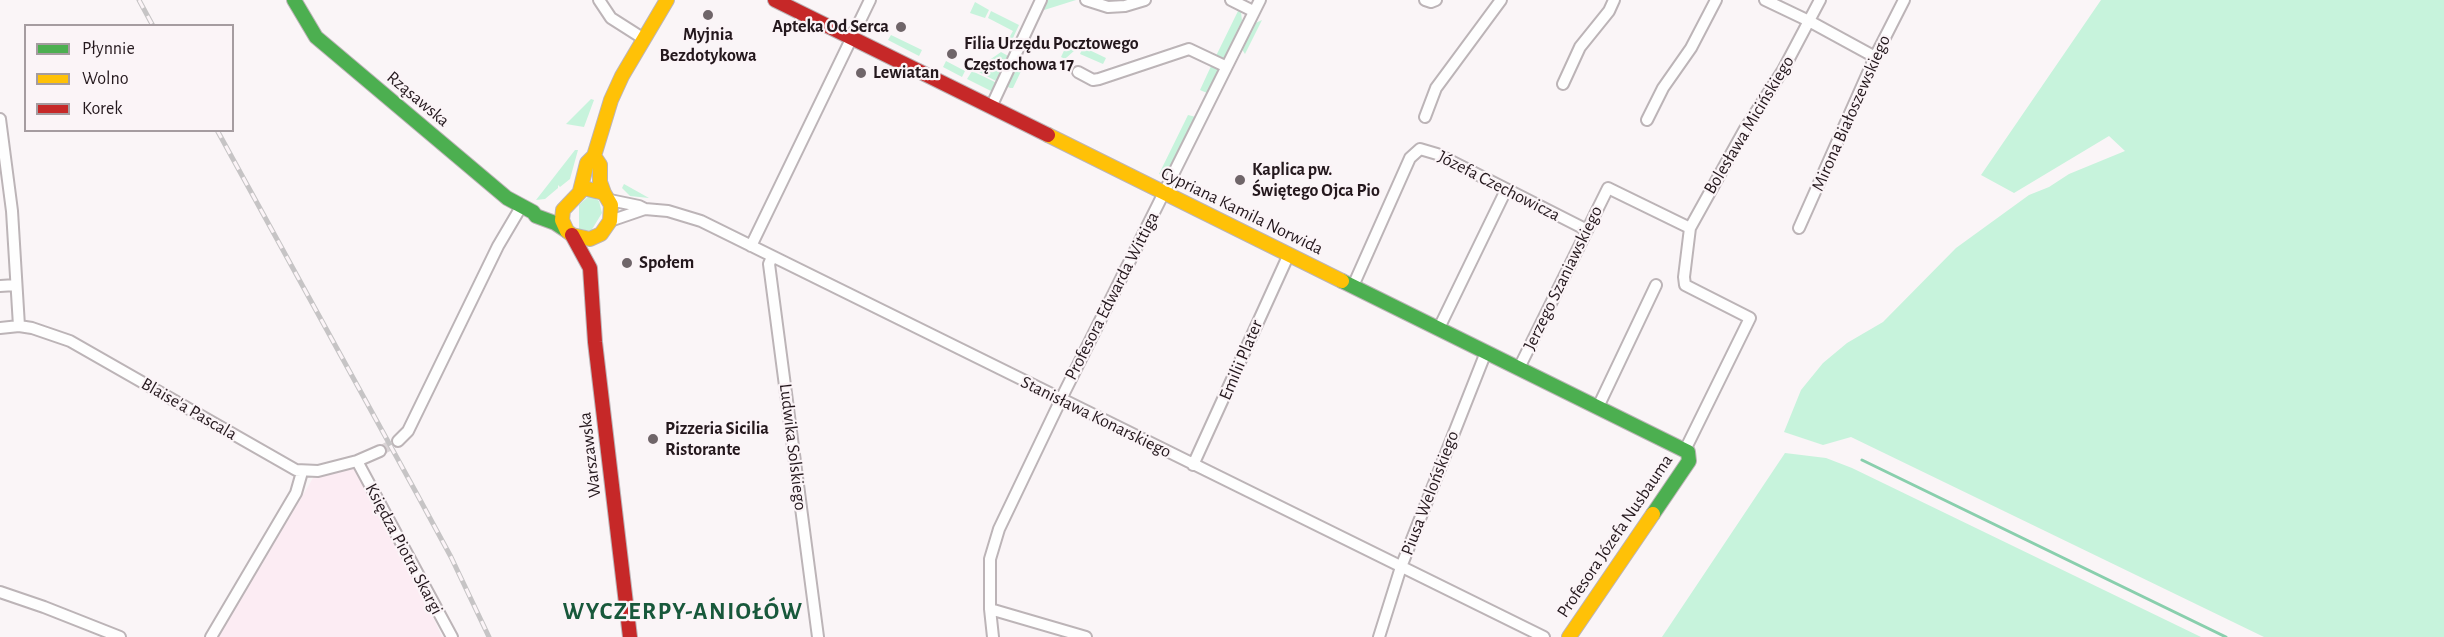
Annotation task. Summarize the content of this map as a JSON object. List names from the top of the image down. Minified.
{"streets":{"street":["Rząsawska","Mirona Białoszewskiego","Bolesława Micińskiego","Józefa Czechowicza","Cypriana Kamila Norwida","Jerzego Szaniawskiego","Profesora Edwarda Wittiga","Emilii Plater","Blaise'a Pascala","Stanisława Konarskiego","Ludwika Solskiego","Warszawska","Piusa Welońskiego","Profesora Józefa Nusbauma","Księdza Piotra Skargi"]},"crossings":[["Rząsawska","Stanisława Konarskiego"],["Rząsawska","Warszawska"],["Bolesława Micińskiego","Jerzego Szaniawskiego"],["Józefa Czechowicza","Cypriana Kamila Norwida"],["Józefa Czechowicza","Jerzego Szaniawskiego"],["Cypriana Kamila Norwida","Jerzego Szaniawskiego"],["Cypriana Kamila Norwida","Profesora Edwarda Wittiga"],["Cypriana Kamila Norwida","Emilii Plater"],["Cypriana Kamila Norwida","Piusa Welońskiego"],["Cypriana Kamila Norwida","Profesora Józefa Nusbauma"],["Profesora Edwarda Wittiga","Stanisława Konarskiego"],["Emilii Plater","Stanisława Konarskiego"],["Stanisława Konarskiego","Ludwika Solskiego"],["Stanisława Konarskiego","Warszawska"],["Stanisława Konarskiego","Piusa Welońskiego"]],"districts":["WYCZERPY-ANIOŁÓW"],"places":["Myjnia Bezdotykowa","Apteka Od Serca","Filia Urzędu Pocztowego Częstochowa 17","Lewiatan","Kaplica pw. Świętego Ojca Pio","Społem","Pizzeria Sicilia Ristorante"],"legend":["Płynnie","Wolno","Korek"]}
